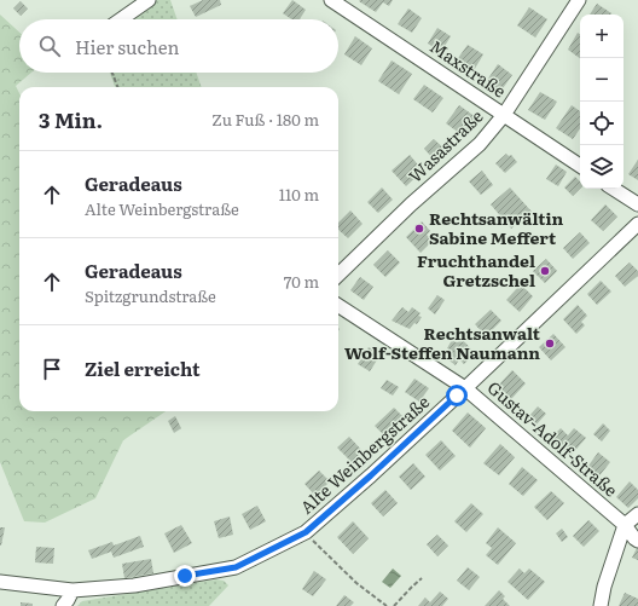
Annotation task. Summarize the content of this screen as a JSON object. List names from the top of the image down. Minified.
{"streets":{"street":["Maxstraße","Wasastraße","Gustav-Adolf-Straße","Alte Weinbergstraße"]},"crossings":[["Maxstraße","Wasastraße"],["Gustav-Adolf-Straße","Alte Weinbergstraße"]],"places":["Rechtsanwältin Sabine Meffert","Fruchthandel Gretzschel","Rechtsanwalt Wolf-Steffen Naumann"],"page":{"map_buttons":["+","−"],"search":"Hier suchen","heading":["3 Min.","Zu Fuß · 180 m"],"list":[["Geradeaus","Alte Weinbergstraße","110 m"],["Geradeaus","Spitzgrundstraße","70 m"],"Ziel erreicht"]}}
